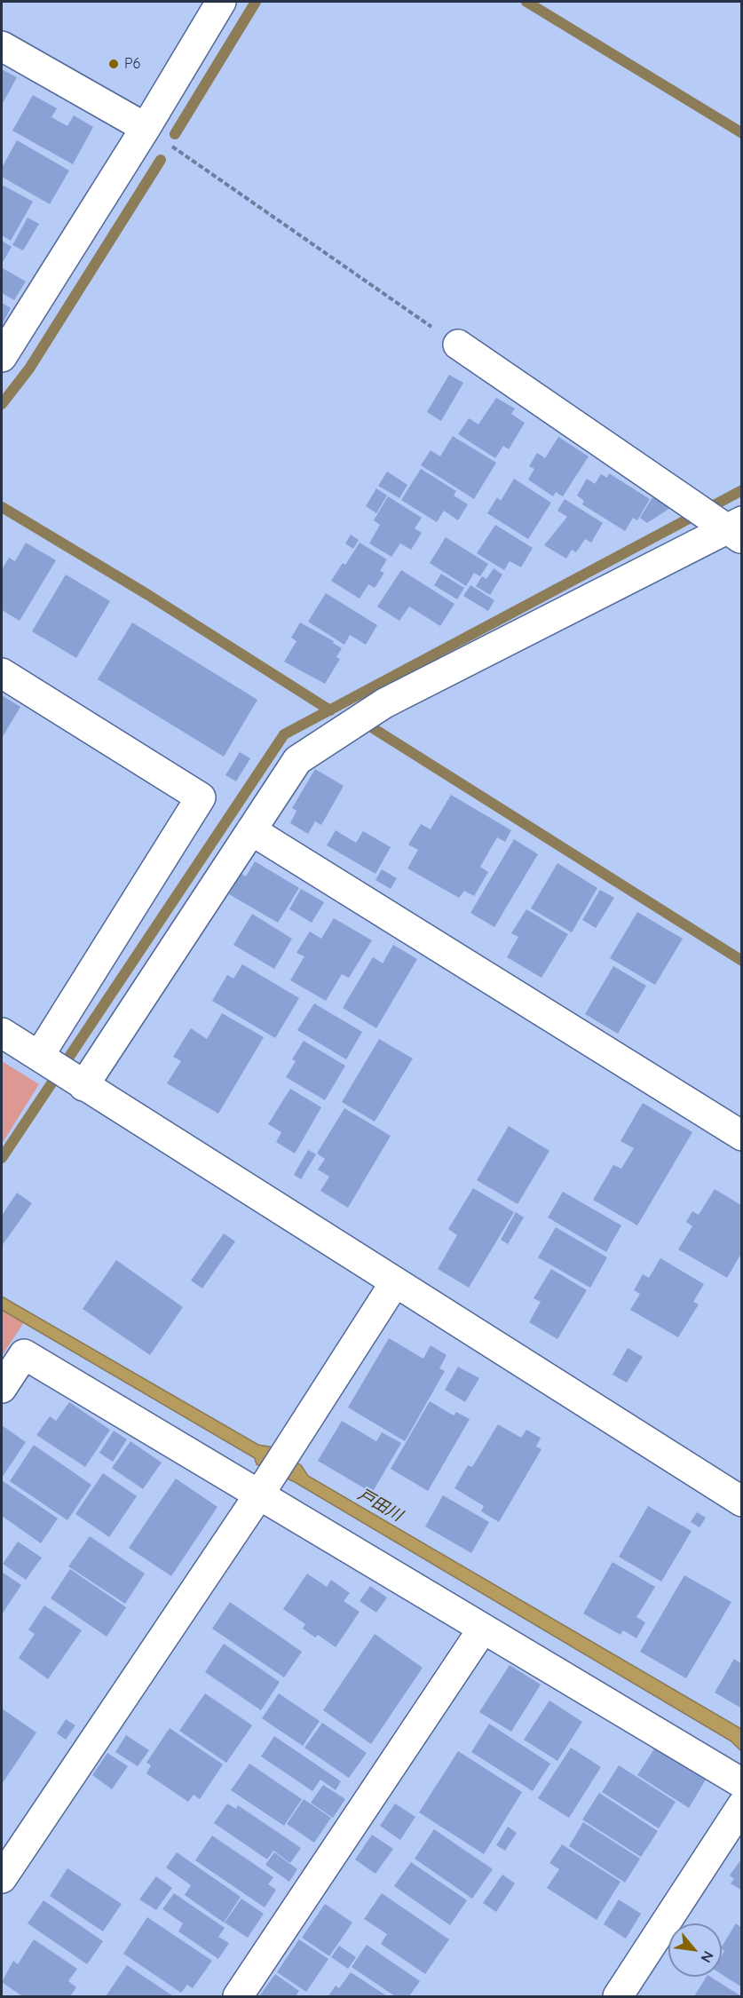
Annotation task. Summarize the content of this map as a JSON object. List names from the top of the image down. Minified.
{"water":["戸田川"],"places":["P6"],"north":"bottom right"}
